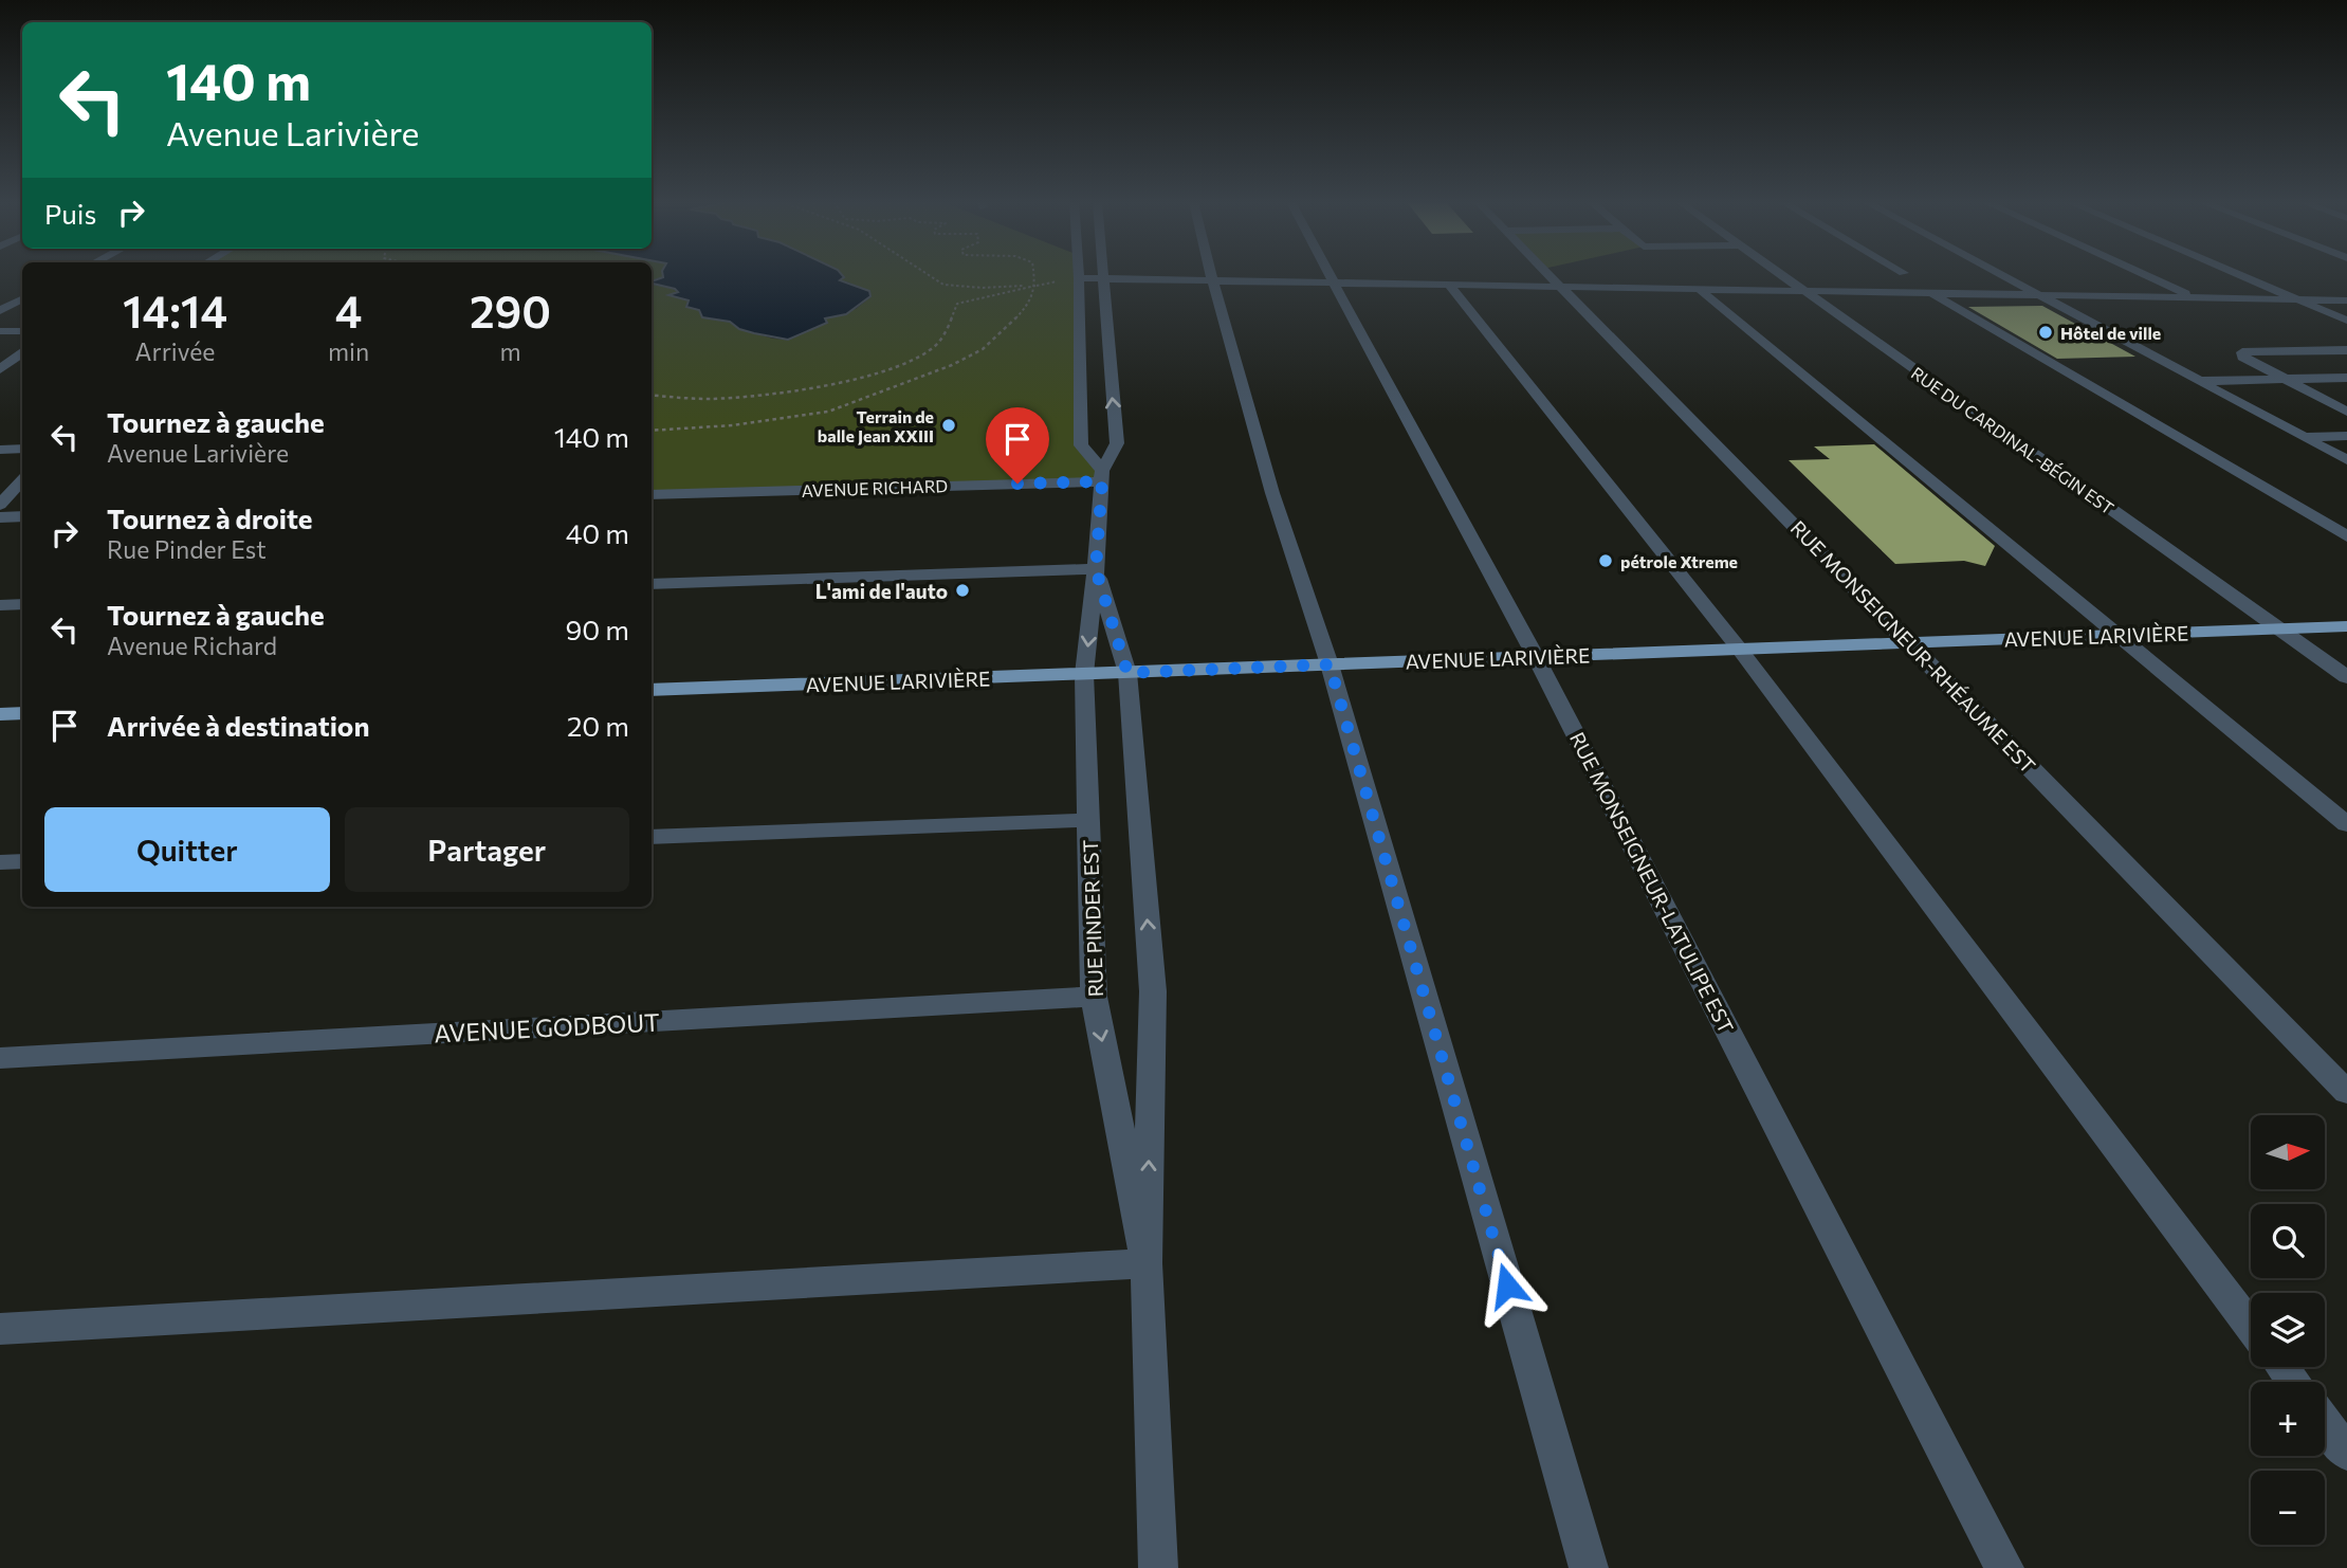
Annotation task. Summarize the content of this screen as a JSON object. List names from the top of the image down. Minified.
{"streets":{"main road":["AVENUE LARIVIÈRE"],"street":["RUE DU CARDINAL-BÉGIN EST","AVENUE RICHARD","RUE MONSEIGNEUR-RHÉAUME EST","RUE MONSEIGNEUR-LATULIPE EST","RUE PINDER EST","AVENUE GODBOUT"]},"crossings":[["RUE DU CARDINAL-BÉGIN EST","AVENUE LARIVIÈRE"],["AVENUE RICHARD","RUE PINDER EST"],["AVENUE LARIVIÈRE","RUE MONSEIGNEUR-RHÉAUME EST"],["AVENUE LARIVIÈRE","RUE MONSEIGNEUR-LATULIPE EST"],["AVENUE LARIVIÈRE","RUE PINDER EST"],["RUE PINDER EST","AVENUE GODBOUT"]],"places":["Hôtel de ville","Terrain de balle Jean XXIII","pétrole Xtreme","L'ami de l'auto"],"north":"right","page":{"turn":["140 m","Avenue Larivière"],"then":"Puis","eta":["14:14","Arrivée","4","min","290","m"],"list":[{"name":"Tournez à gauche","note":"Avenue Larivière","value":"140 m"},{"name":"Tournez à droite","note":"Rue Pinder Est","value":"40 m"},{"name":"Tournez à gauche","note":"Avenue Richard","value":"90 m"},{"name":"Arrivée à destination","value":"20 m"}],"buttons":["Quitter","Partager"],"map_buttons":["+","−"]}}
